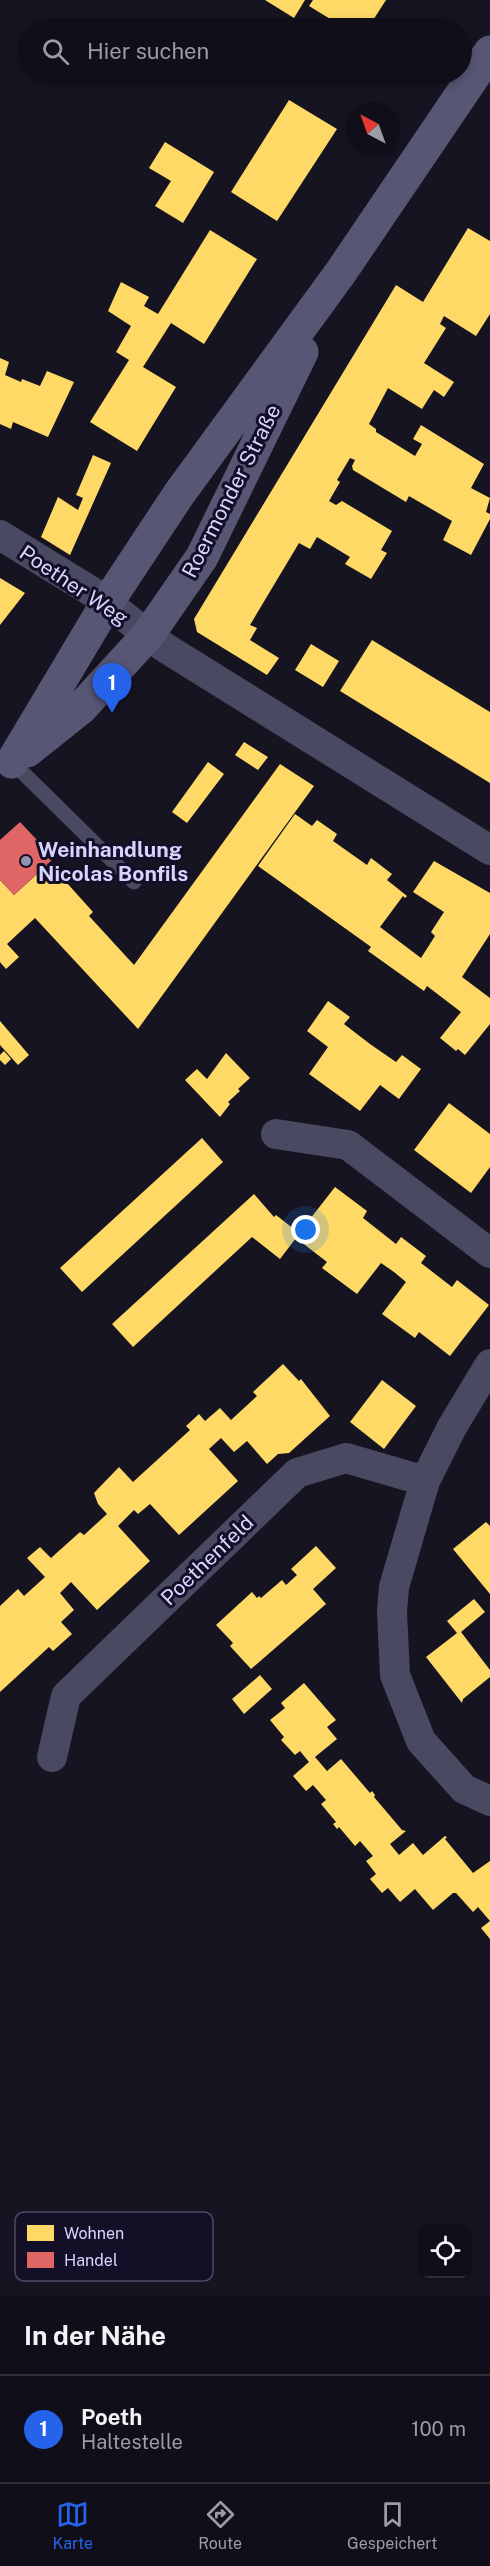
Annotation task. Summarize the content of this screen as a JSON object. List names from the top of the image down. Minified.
{"streets":{"main road":["Roermonder Straße"],"street":["Poether Weg","Poethenfeld"]},"crossings":[["Roermonder Straße","Poether Weg"]],"places":["Weinhandlung Nicolas Bonfils"],"legend":["Wohnen","Handel"],"north":"top left","page":{"search":"Hier suchen","pins":"1","heading":"In der Nähe","list":[{"mark":"1","name":"Poeth","note":"Haltestelle","value":"100 m"}],"nav":["Karte","Route","Gespeichert"]}}
